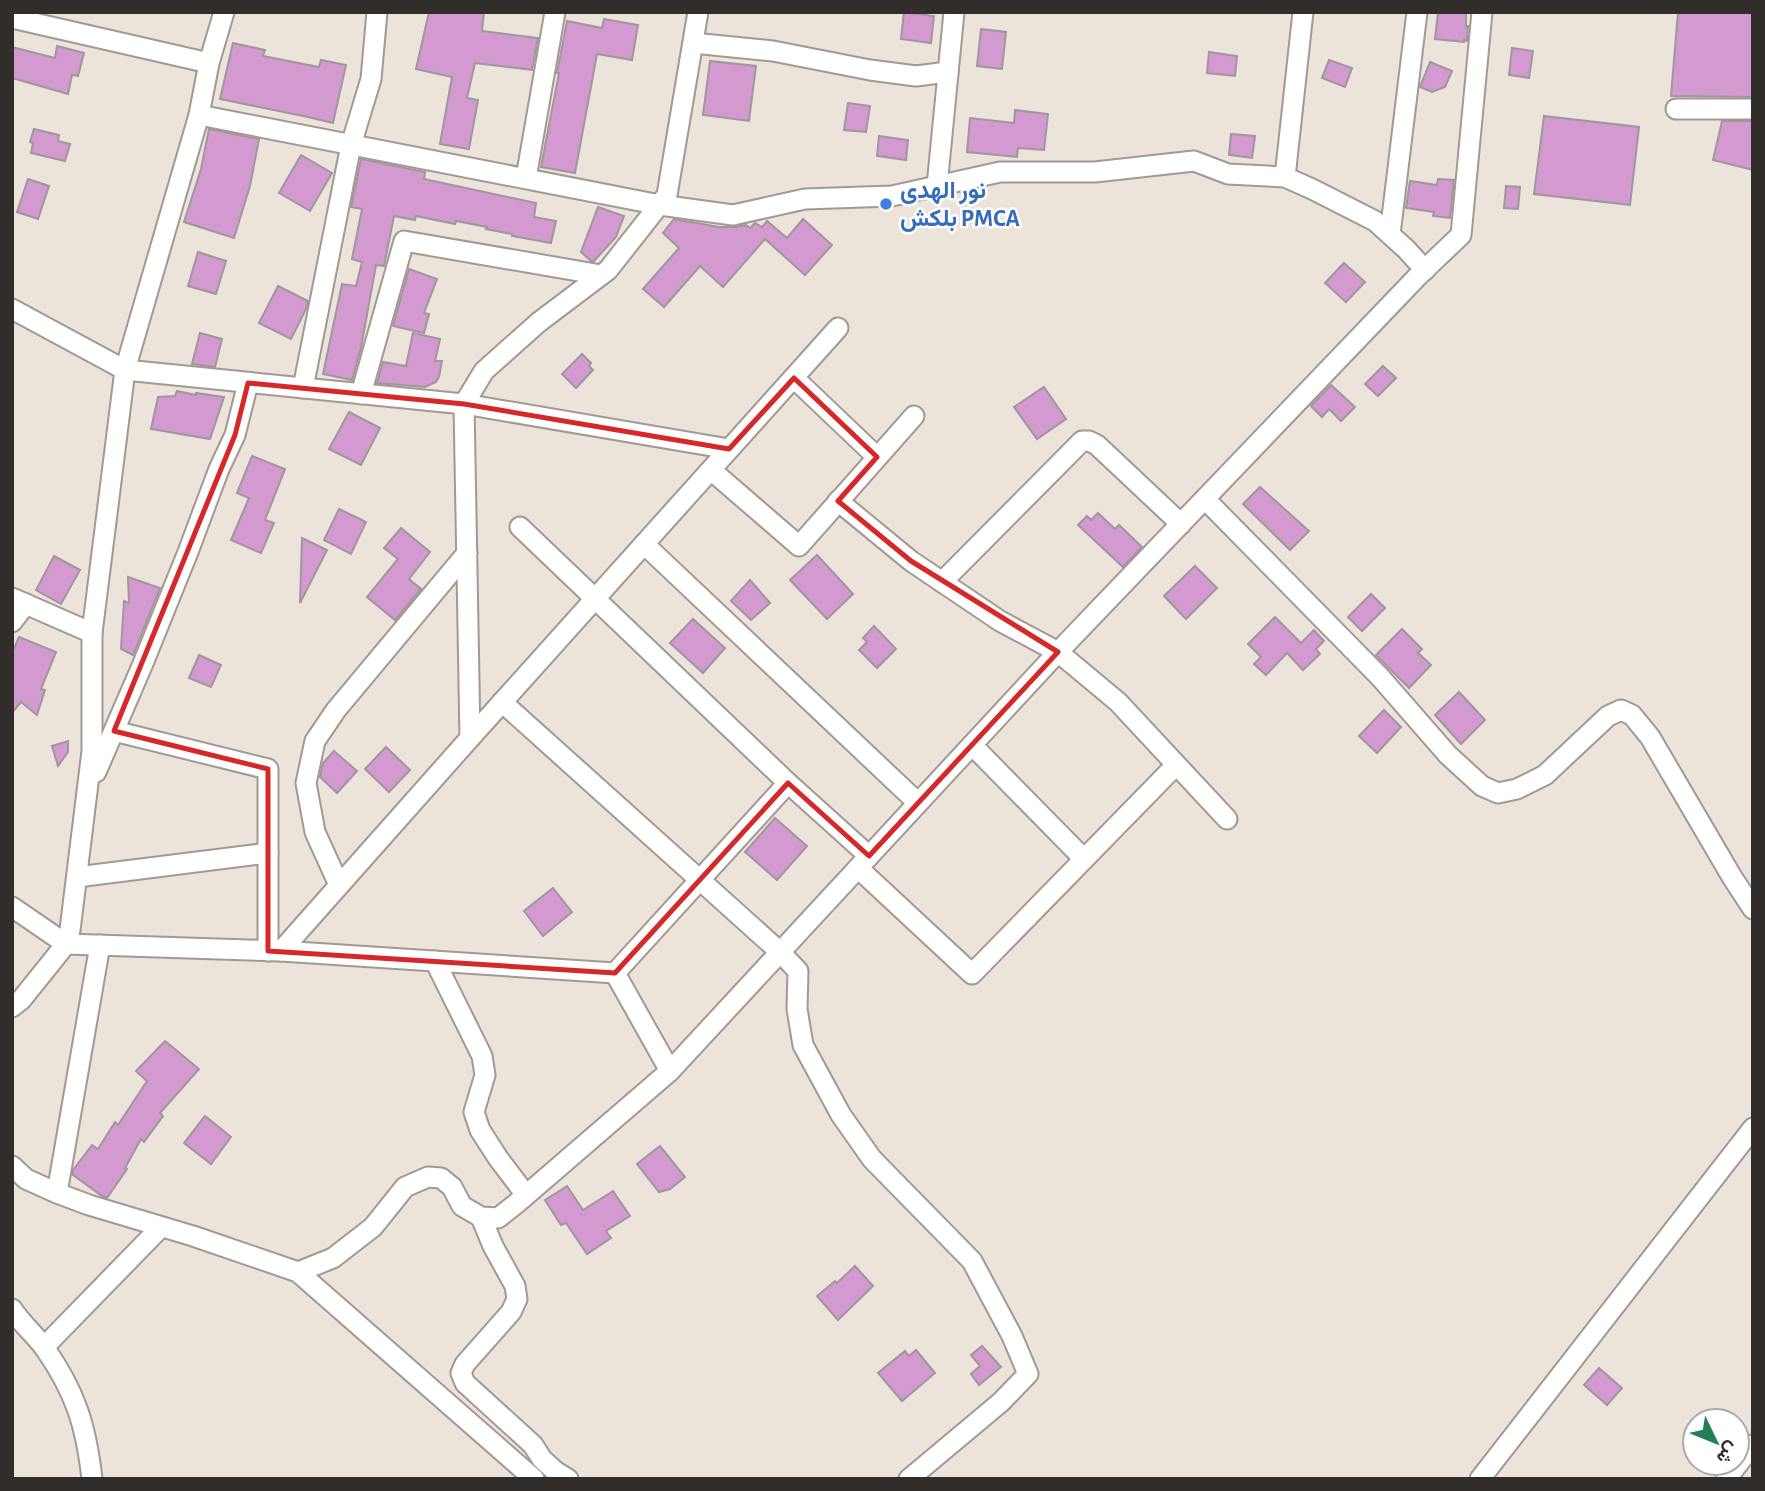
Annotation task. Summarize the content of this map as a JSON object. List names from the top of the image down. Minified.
{"places":["نور الهدى بلكش PMCA"],"north":"bottom right"}
